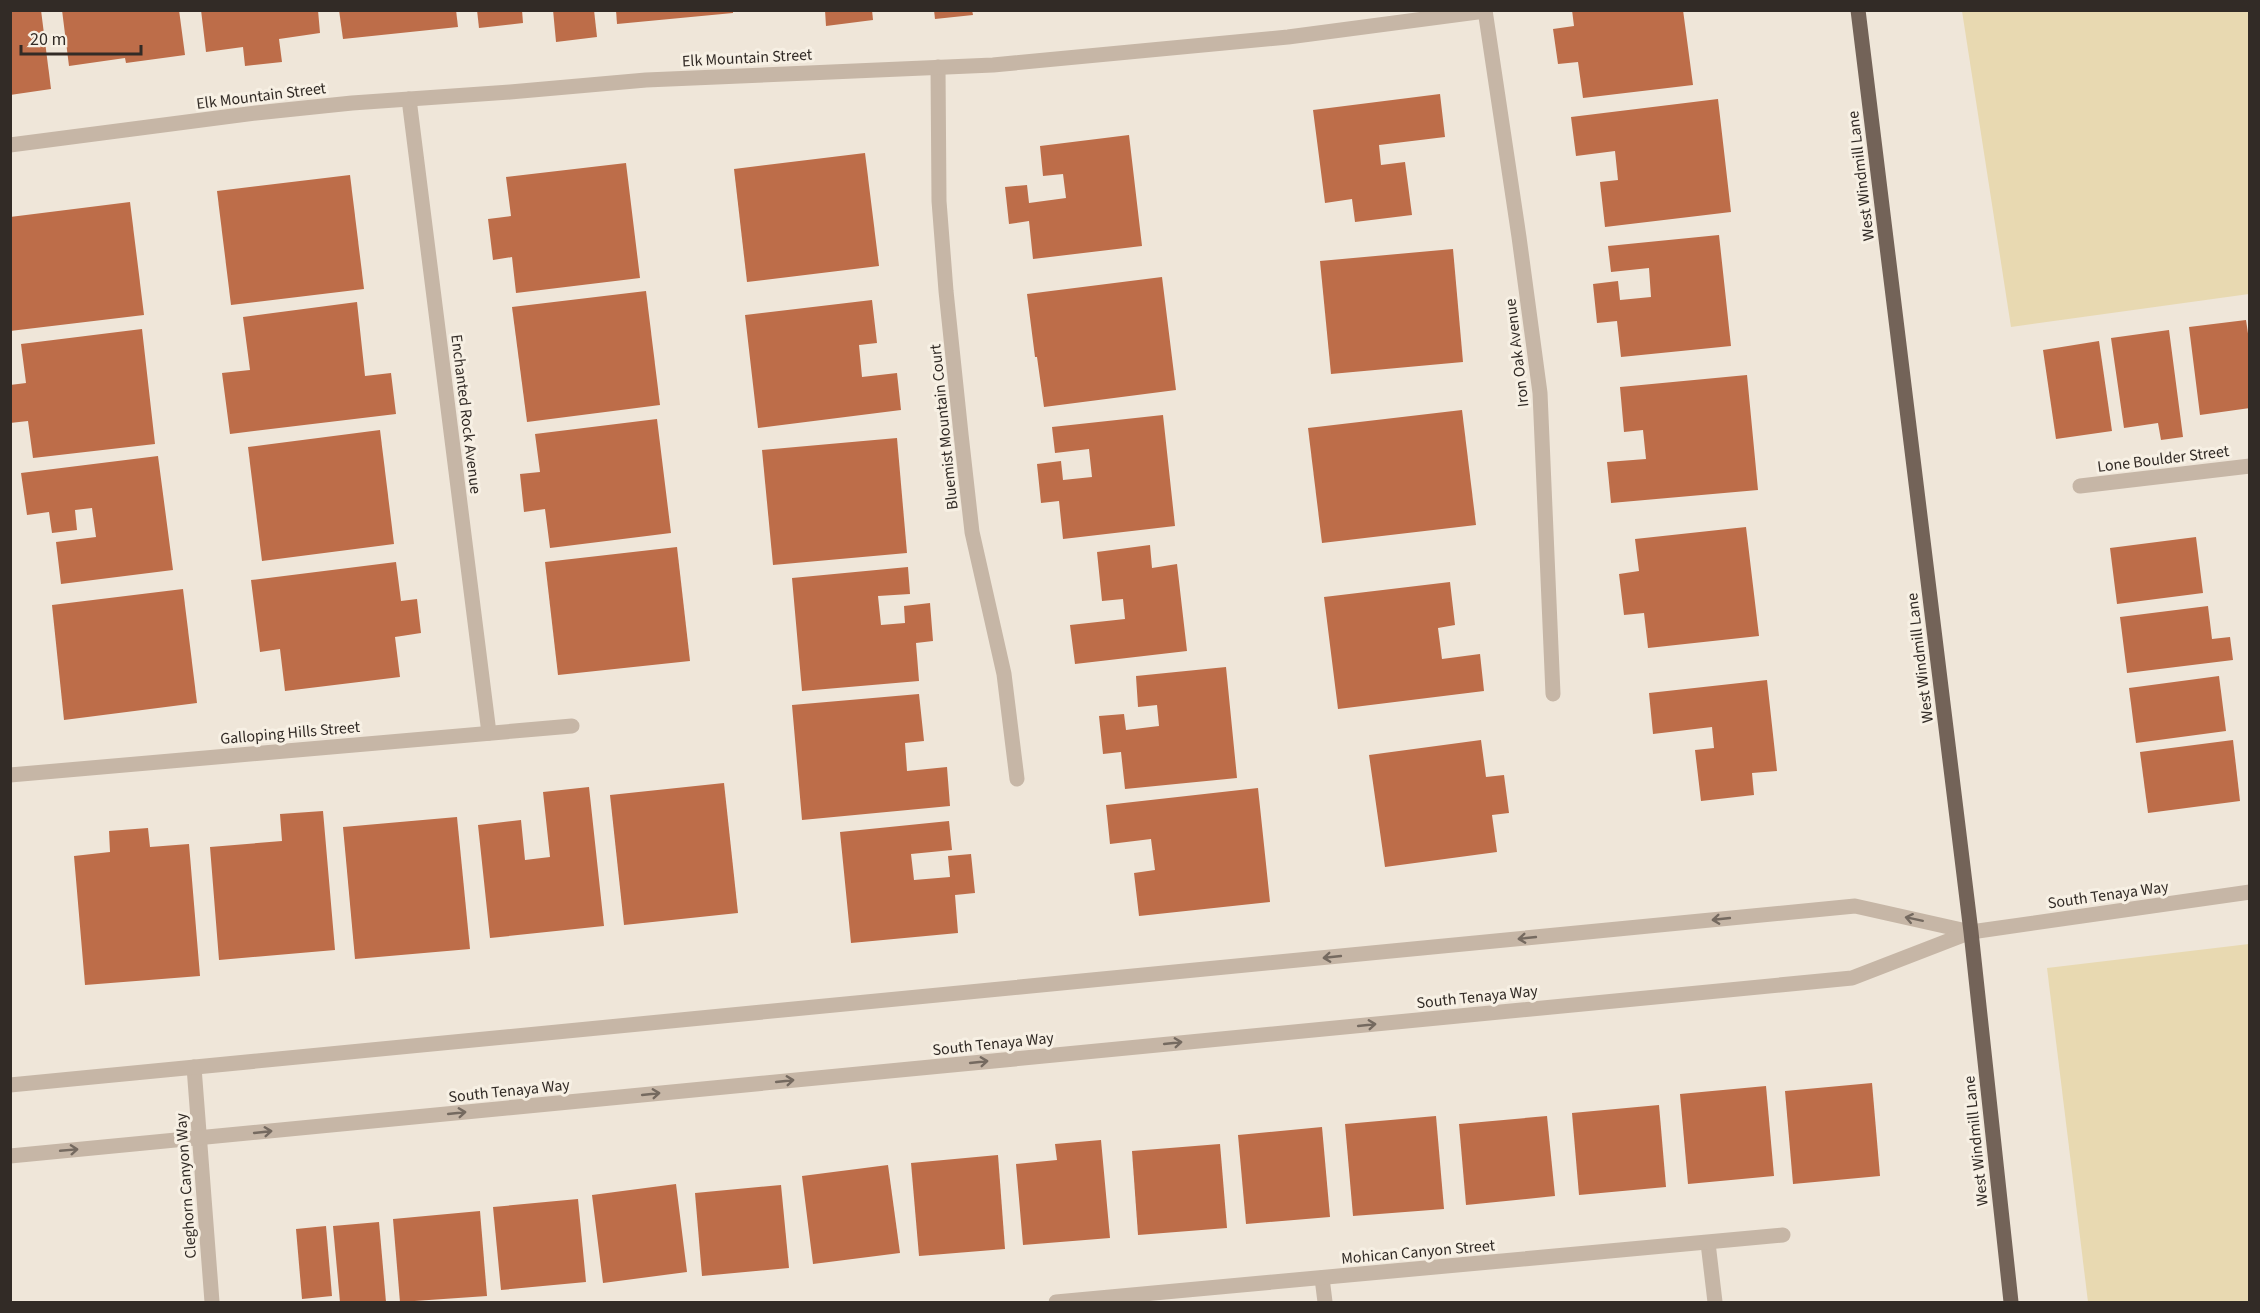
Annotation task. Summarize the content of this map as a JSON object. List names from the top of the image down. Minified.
{"streets":{"main road":["West Windmill Lane"],"street":["Elk Mountain Street","Iron Oak Avenue","Enchanted Rock Avenue","Bluemist Mountain Court","Lone Boulder Street","Galloping Hills Street","South Tenaya Way","Cleghorn Canyon Way","Mohican Canyon Street"]},"crossings":[["Elk Mountain Street","Iron Oak Avenue"],["Elk Mountain Street","Enchanted Rock Avenue"],["Elk Mountain Street","Bluemist Mountain Court"],["West Windmill Lane","South Tenaya Way"],["Enchanted Rock Avenue","Galloping Hills Street"],["South Tenaya Way","Cleghorn Canyon Way"]],"scale_bar":"20 m"}
